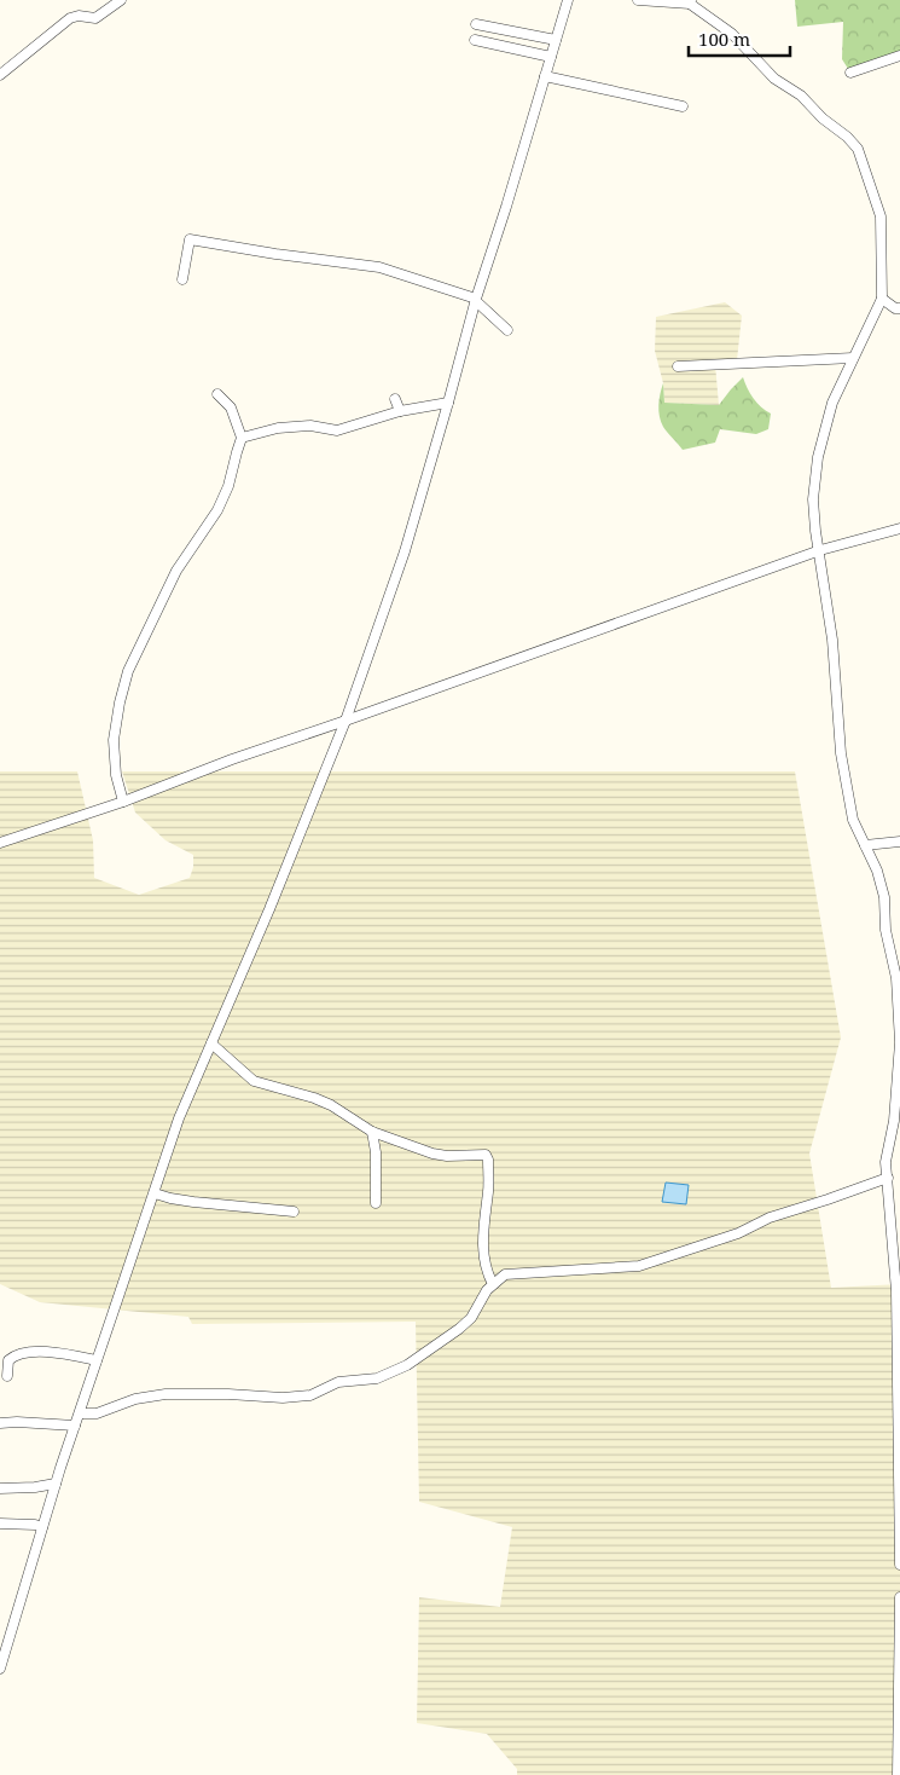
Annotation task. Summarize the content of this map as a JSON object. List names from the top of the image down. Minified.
{"scale_bar":"100 m"}
